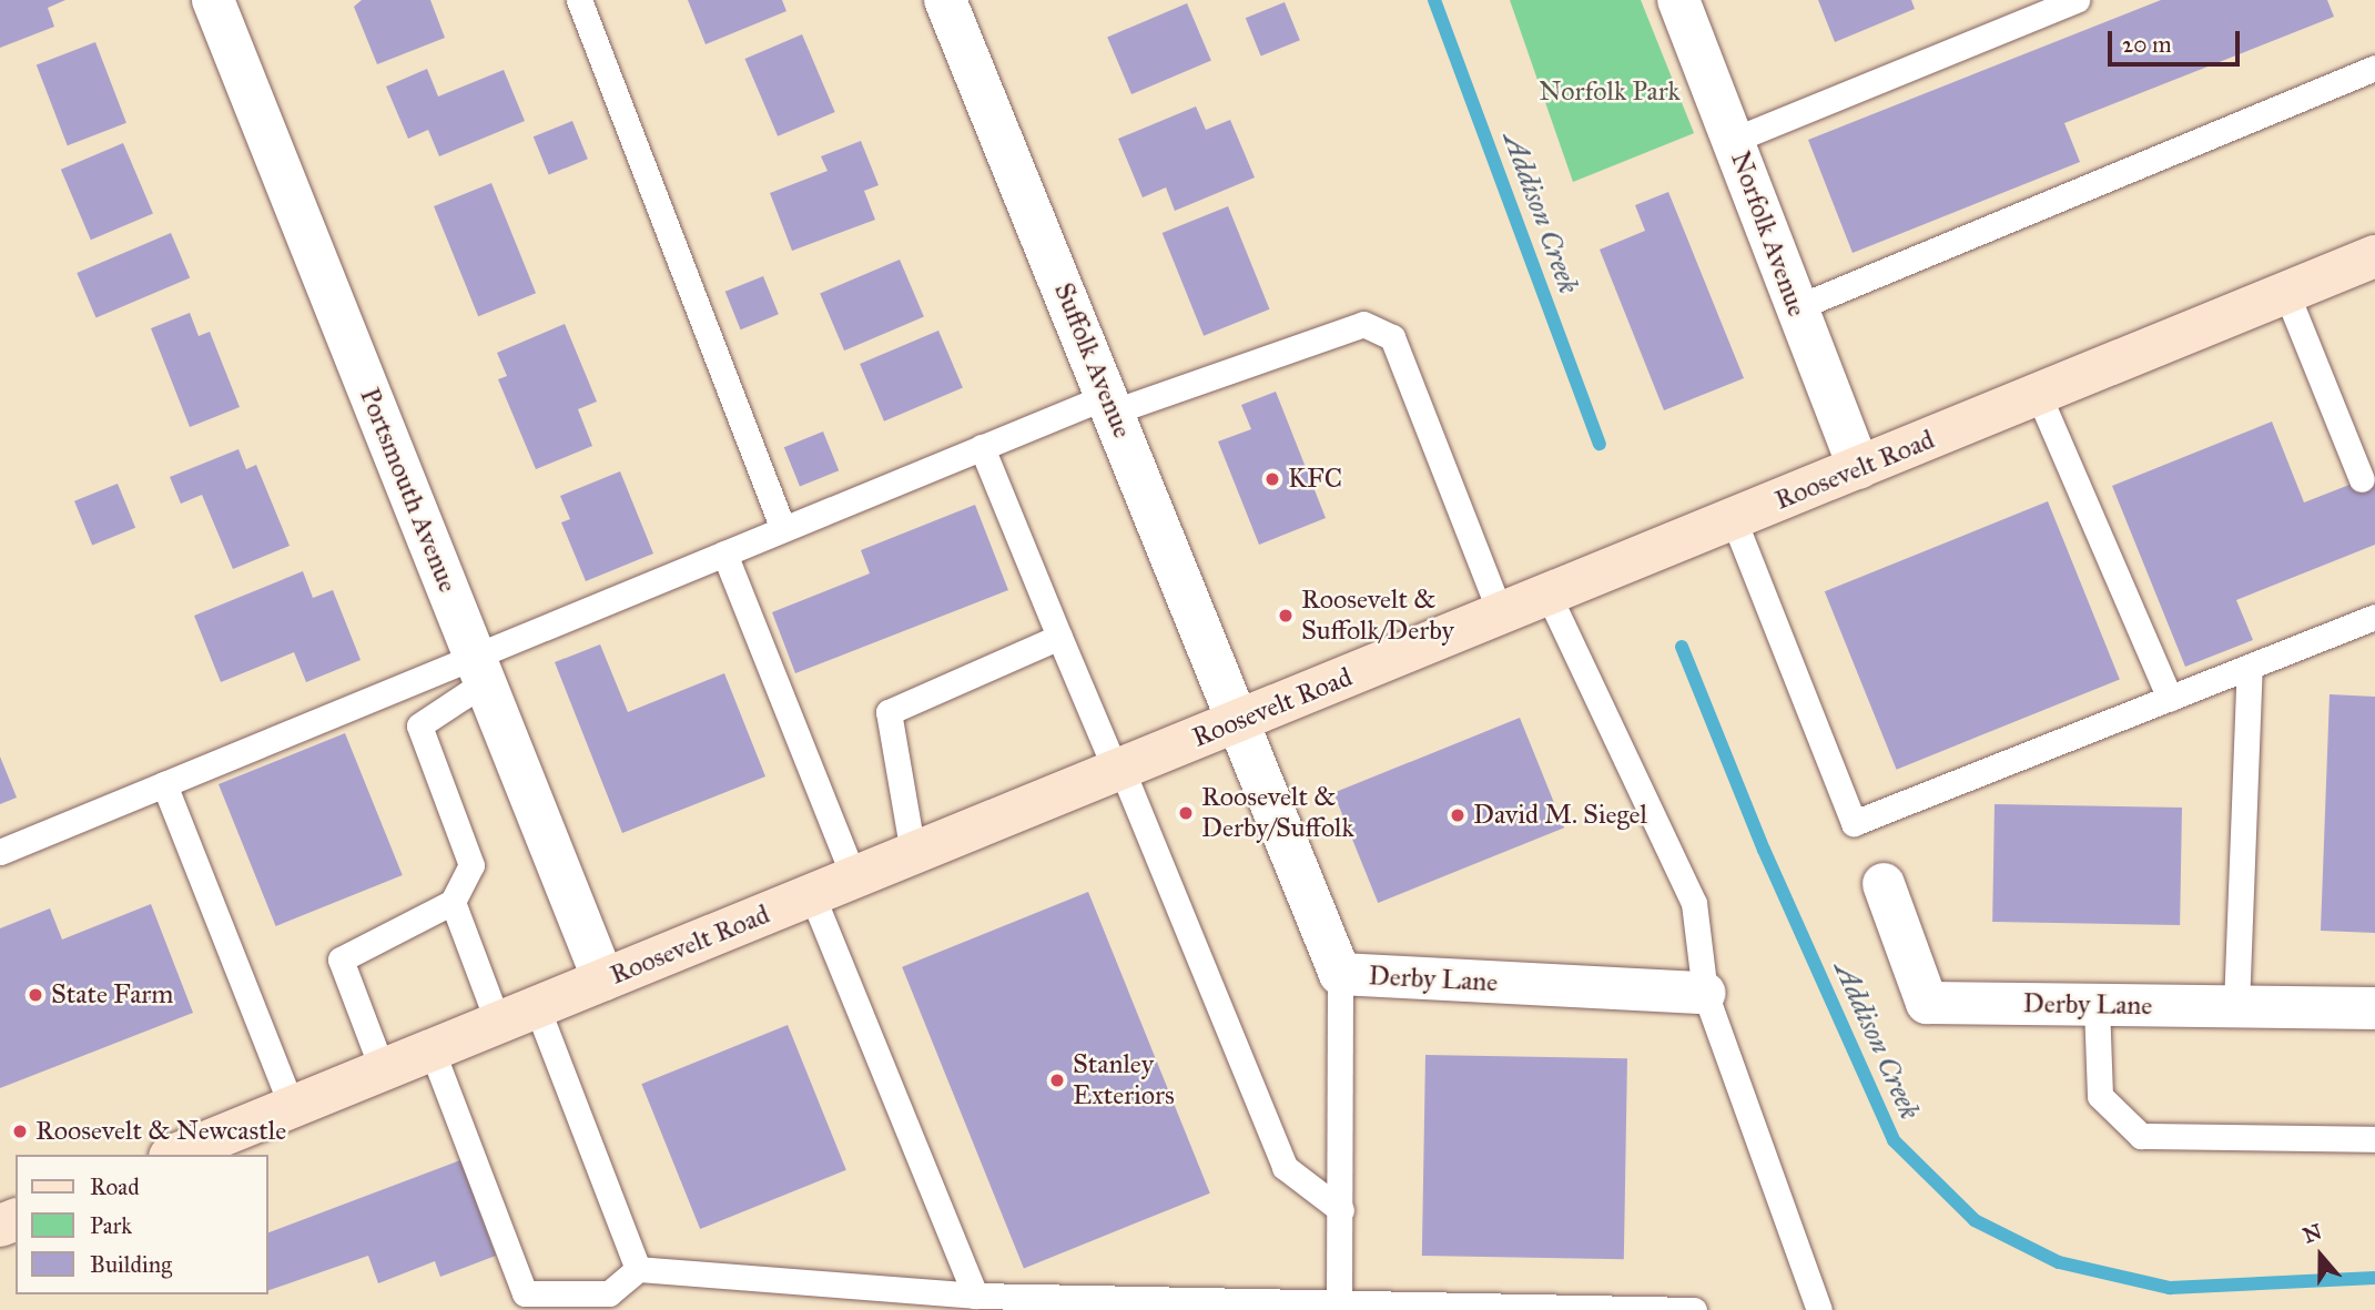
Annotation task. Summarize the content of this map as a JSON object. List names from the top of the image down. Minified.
{"streets":{"main road":["Roosevelt Road"],"street":["Norfolk Avenue","Suffolk Avenue","Portsmouth Avenue","Derby Lane"]},"crossings":[["Norfolk Avenue","Roosevelt Road"],["Suffolk Avenue","Roosevelt Road"],["Suffolk Avenue","Derby Lane"],["Roosevelt Road","Portsmouth Avenue"],["Roosevelt Road","Derby Lane"]],"water":["Addison Creek"],"parks":["Norfolk Park"],"places":["KFC","Roosevelt & Suffolk/Derby","Roosevelt & Derby/Suffolk","David M. Siegel","State Farm","Stanley Exteriors","Roosevelt & Newcastle"],"legend":["Road","Park","Building"],"scale_bar":"20 m","north":"top"}
